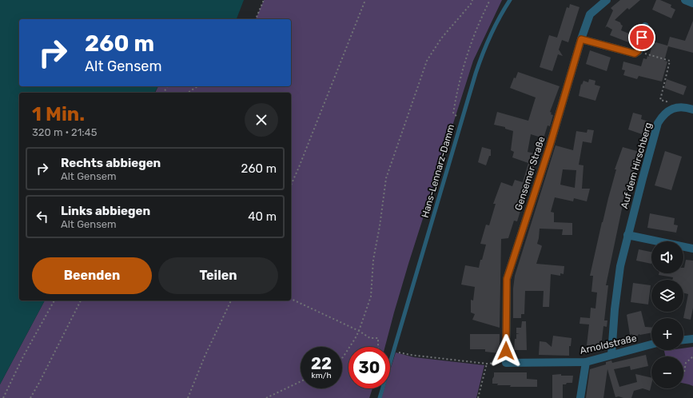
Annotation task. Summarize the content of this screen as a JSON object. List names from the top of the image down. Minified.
{"streets":{"street":["Auf dem Hirschberg","Gensemer Straße","Arnoldstraße"],"lane":["Hans-Lennarz-Damm"]},"crossings":[["Auf dem Hirschberg","Arnoldstraße"],["Gensemer Straße","Arnoldstraße"]],"page":{"turn":["260 m","Alt Gensem"],"heading":["1 Min.","320 m · 21:45"],"list":[{"name":"Rechts abbiegen","note":"Alt Gensem","value":"260 m"},{"name":"Links abbiegen","note":"Alt Gensem","value":"40 m"}],"map_buttons":["+","−"],"buttons":["Beenden","Teilen"],"speed":"22 km/h","limit":"30"}}
